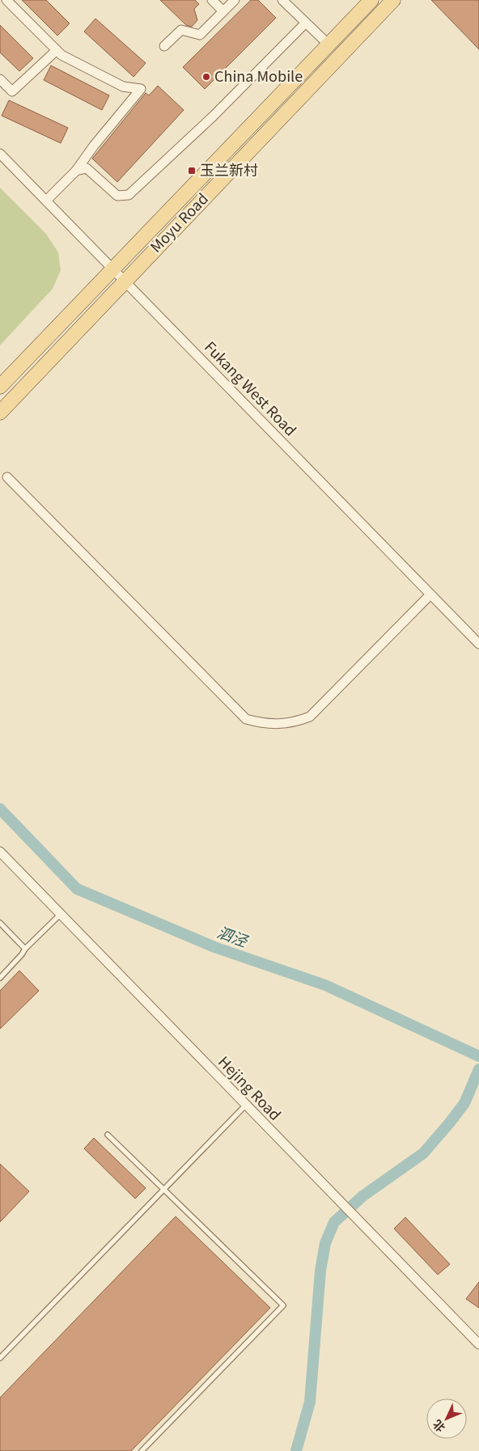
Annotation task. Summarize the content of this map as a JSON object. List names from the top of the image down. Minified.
{"streets":{"main road":["Moyu Road"],"street":["Fukang West Road","Hejing Road"]},"crossings":[["Moyu Road","Fukang West Road"]],"water":["泗泾"],"places":{"other":["China Mobile"],"transit":["玉兰新村"]},"north":"bottom left"}
